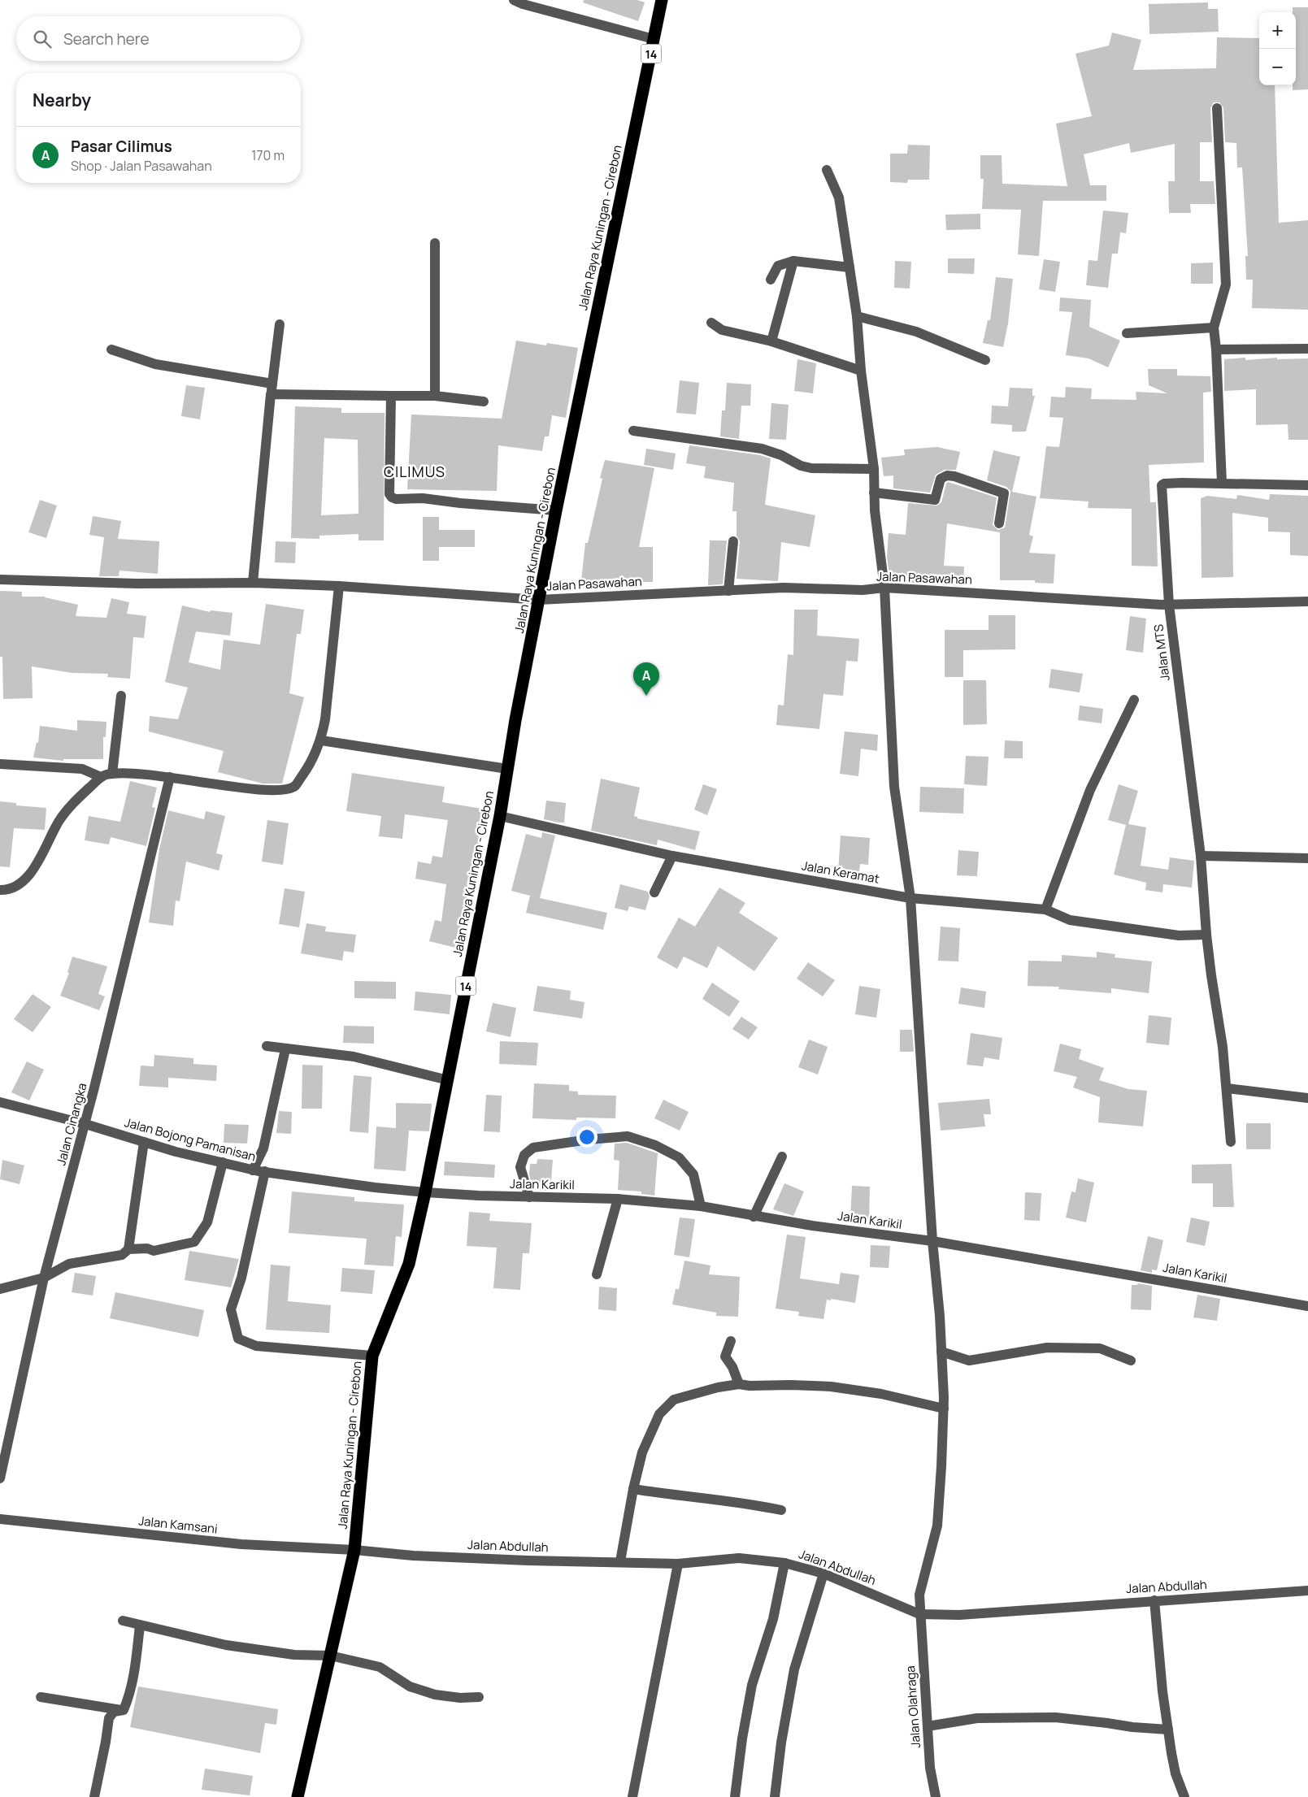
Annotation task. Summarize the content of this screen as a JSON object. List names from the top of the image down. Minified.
{"streets":{"highway":["14","Jalan Raya Kuningan - Cirebon"],"street":["Jalan Pasawahan","Jalan MTS","Jalan Keramat","Jalan Cinangka","Jalan Bojong Pamanisan","Jalan Karikil","Jalan Kamsani","Jalan Abdullah","Jalan Olahraga"]},"crossings":[["Jalan Raya Kuningan - Cirebon","Jalan Pasawahan"],["Jalan Raya Kuningan - Cirebon","Jalan Keramat"],["Jalan Raya Kuningan - Cirebon","Jalan Bojong Pamanisan"],["Jalan Raya Kuningan - Cirebon","Jalan Karikil"],["Jalan Raya Kuningan - Cirebon","Jalan Kamsani"],["Jalan Raya Kuningan - Cirebon","Jalan Abdullah"],["Jalan Pasawahan","Jalan MTS"],["Jalan Pasawahan","Jalan Olahraga"],["Jalan MTS","Jalan Keramat"],["Jalan Keramat","Jalan Olahraga"],["Jalan Cinangka","Jalan Bojong Pamanisan"],["Jalan Bojong Pamanisan","Jalan Karikil"],["Jalan Karikil","Jalan Olahraga"],["Jalan Kamsani","Jalan Abdullah"],["Jalan Abdullah","Jalan Olahraga"]],"districts":["CILIMUS"],"page":{"map_buttons":["+","−"],"search":"Search here","heading":"Nearby","list":[{"mark":"A","name":"Pasar Cilimus","note":"Shop · Jalan Pasawahan","value":"170 m"}],"pins":"A"}}
